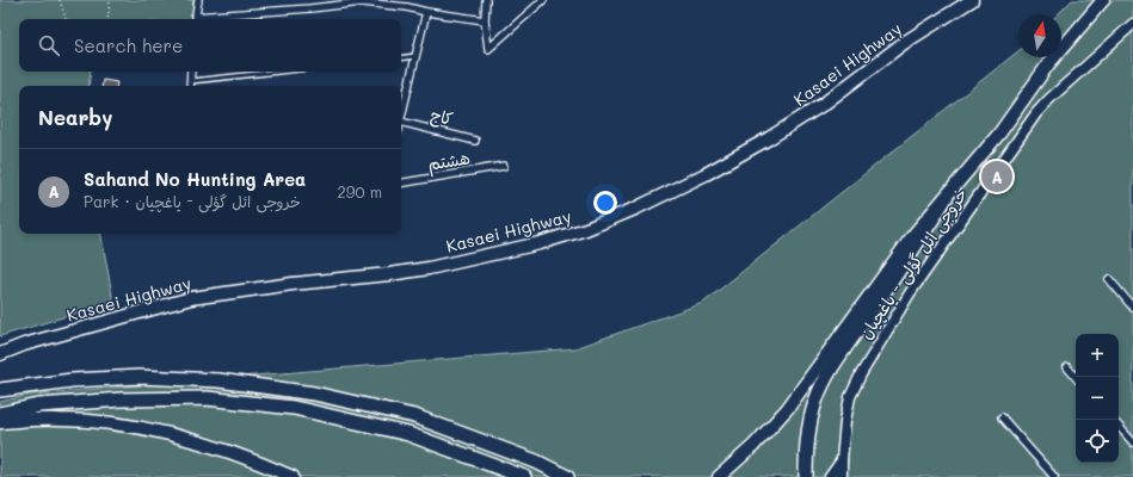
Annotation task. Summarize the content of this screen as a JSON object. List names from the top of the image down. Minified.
{"streets":{"highway":["Kasaei Highway"],"main road":["خروجی ائل گؤلی - یاغچیان"],"street":["کاج","هشتم"]},"north":"top","page":{"search":"Search here","heading":"Nearby","list":[{"mark":"A","name":"Sahand No Hunting Area","note":"Park · خروجی ائل گؤلی - یاغچیان","value":"290 m"}],"pins":"A","map_buttons":["+","−"]}}
